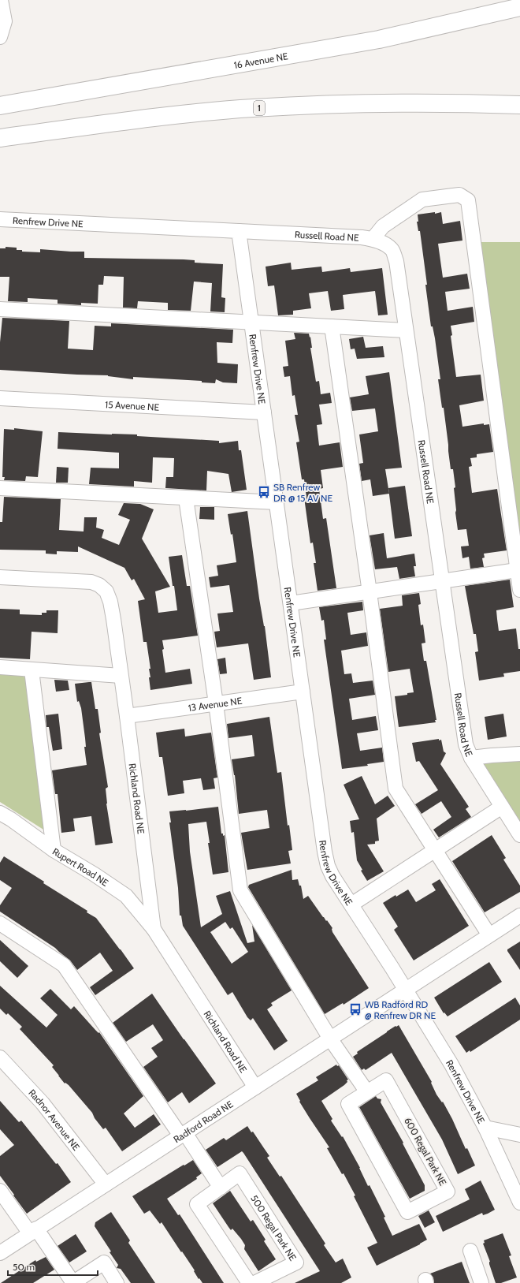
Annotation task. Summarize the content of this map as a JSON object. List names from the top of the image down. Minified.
{"streets":{"highway":["16 Avenue NE","1"],"street":["Renfrew Drive NE","Russell Road NE","15 Avenue NE","13 Avenue NE","Richland Road NE","Rupert Road NE","Radnor Avenue NE","Radford Road NE","600 Regal Park NE","500 Regal Park NE"]},"crossings":[["Renfrew Drive NE","Russell Road NE"],["Renfrew Drive NE","15 Avenue NE"],["Renfrew Drive NE","13 Avenue NE"],["Renfrew Drive NE","Radford Road NE"],["13 Avenue NE","Richland Road NE"],["Richland Road NE","Rupert Road NE"],["Richland Road NE","Radford Road NE"],["Radnor Avenue NE","Radford Road NE"]],"places":{"bus stop":["SB Renfrew DR @ 15 AV NE","WB Radford RD @ Renfrew DR NE"]},"scale_bar":"50 m"}
